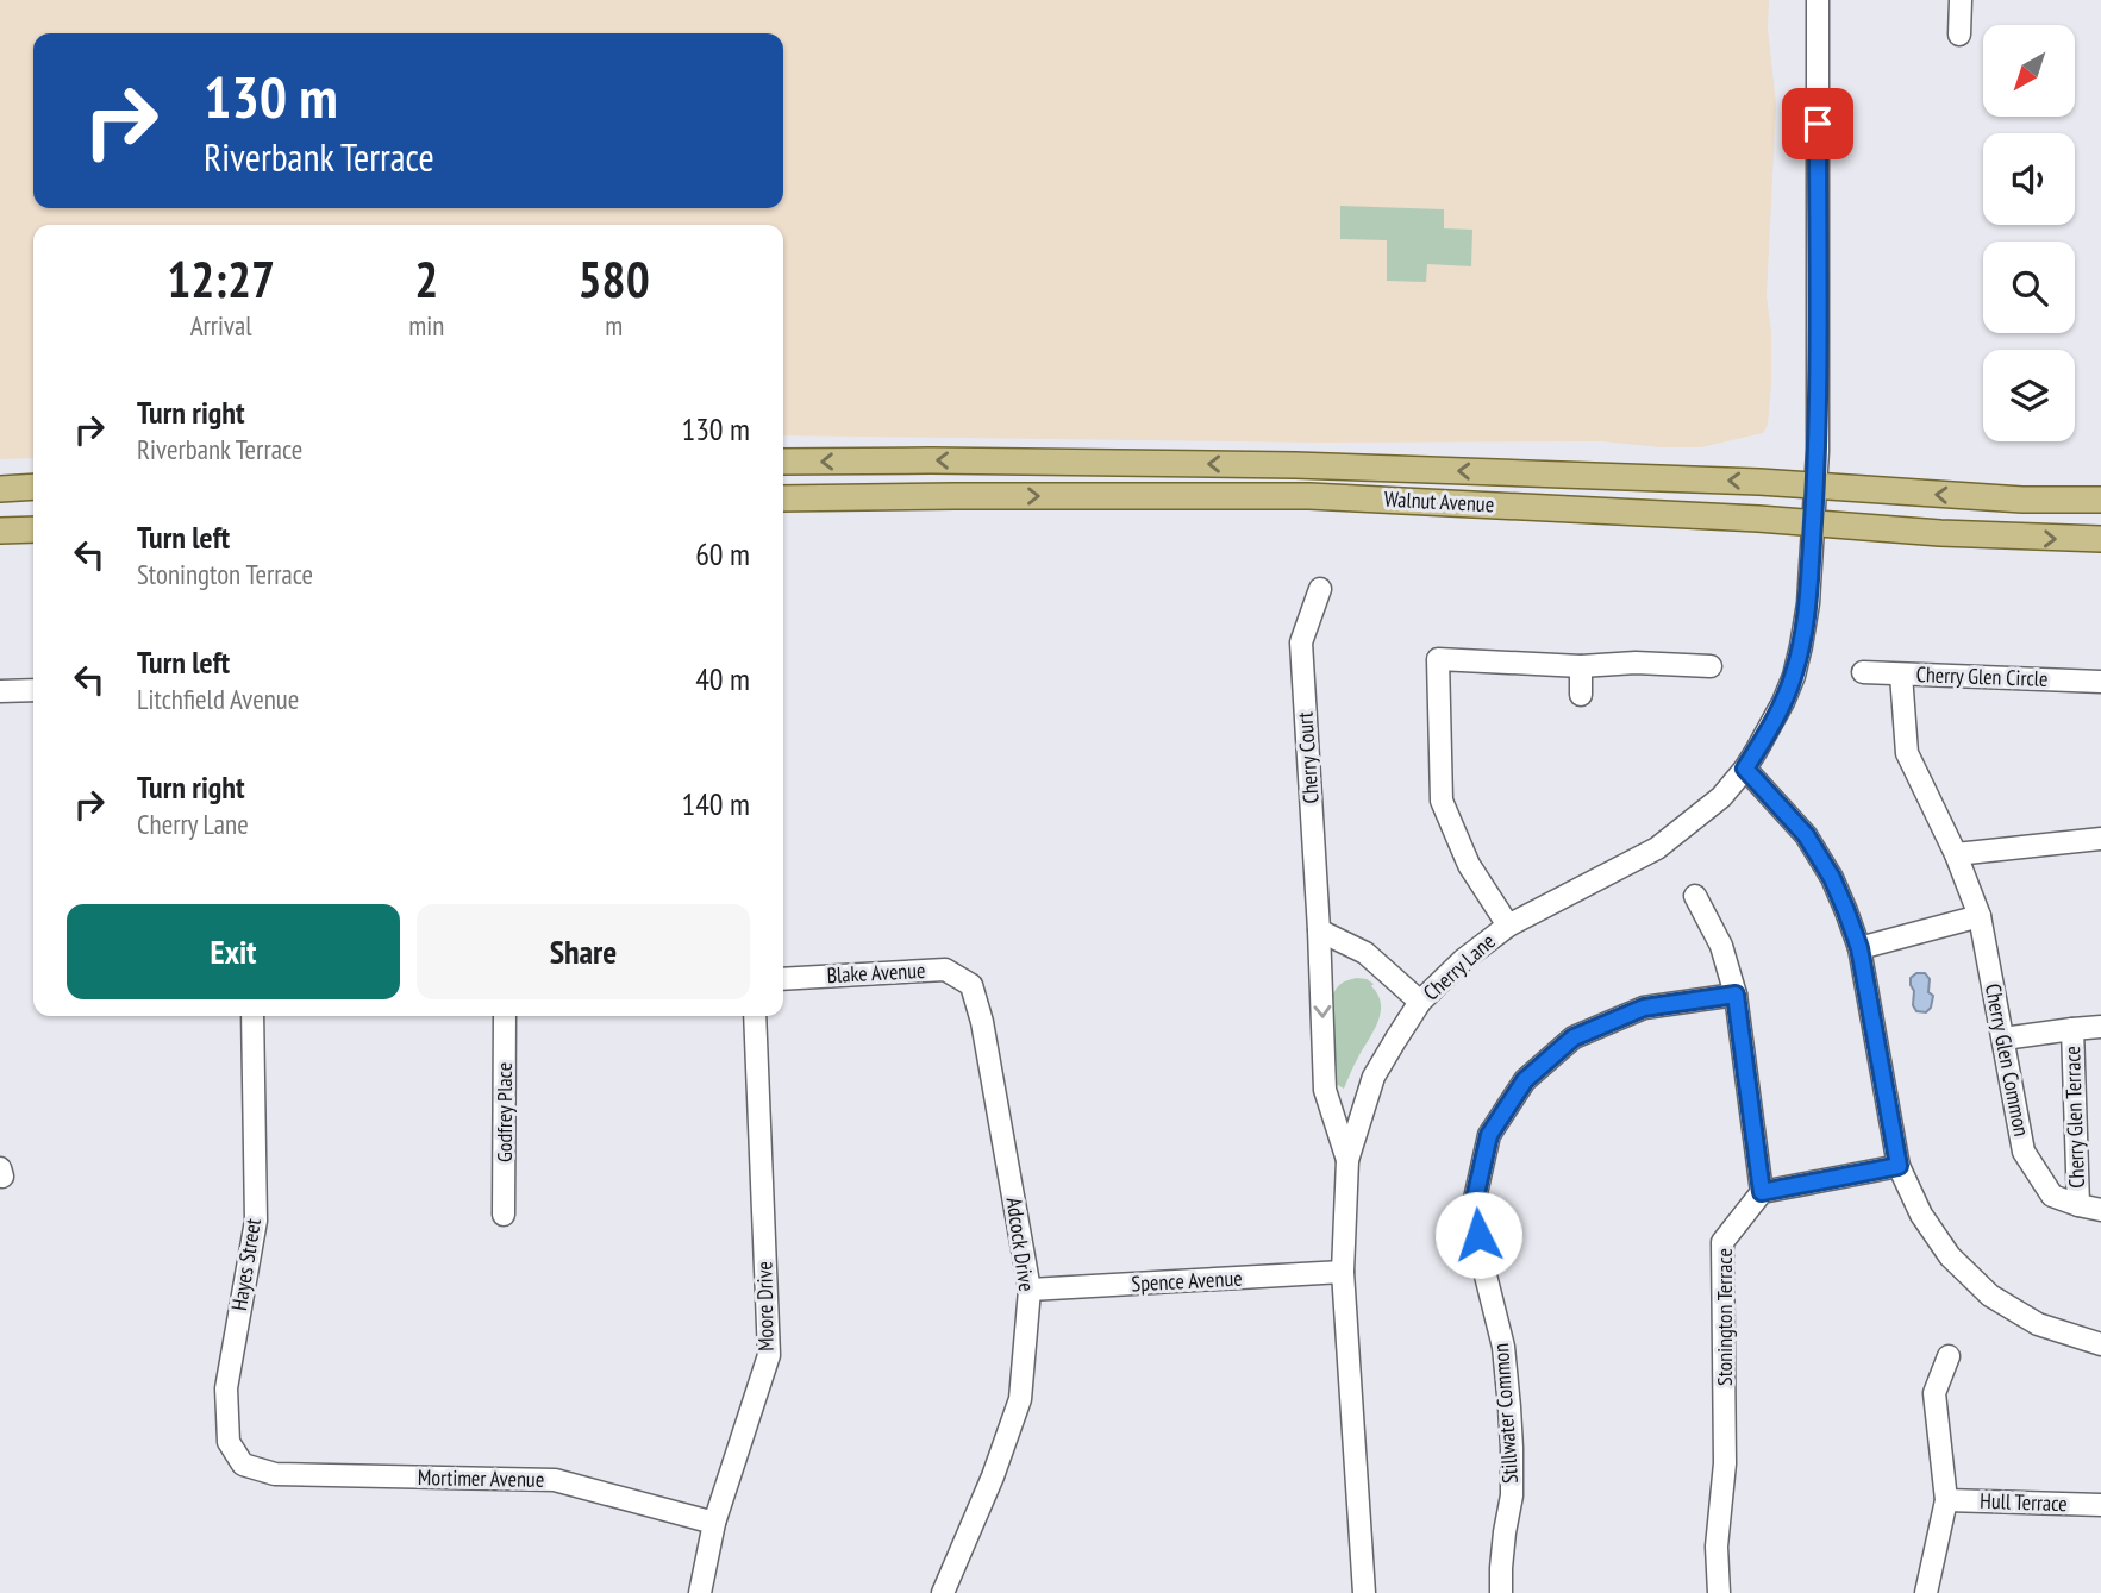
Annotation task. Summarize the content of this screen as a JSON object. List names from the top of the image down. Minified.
{"streets":{"main road":["Walnut Avenue"],"street":["Cherry Glen Circle","Cherry Court","Cherry Lane","Blake Avenue","Cherry Glen Common","Godfrey Place","Cherry Glen Terrace","Adcock Drive","Hayes Street","Spence Avenue","Moore Drive","Stonington Terrace","Stillwater Common","Mortimer Avenue","Hull Terrace"]},"crossings":[["Walnut Avenue","Cherry Lane"],["Cherry Glen Circle","Cherry Glen Common"],["Cherry Court","Cherry Lane"],["Cherry Lane","Spence Avenue"],["Blake Avenue","Adcock Drive"],["Cherry Glen Common","Cherry Glen Terrace"],["Adcock Drive","Spence Avenue"],["Hayes Street","Mortimer Avenue"],["Moore Drive","Mortimer Avenue"]],"one_way":["Cherry Court"],"north":"bottom left","page":{"turn":["130 m","Riverbank Terrace"],"eta":["12:27","Arrival","2","min","580","m"],"list":[{"name":"Turn right","note":"Riverbank Terrace","value":"130 m"},{"name":"Turn left","note":"Stonington Terrace","value":"60 m"},{"name":"Turn left","note":"Litchfield Avenue","value":"40 m"},{"name":"Turn right","note":"Cherry Lane","value":"140 m"}],"buttons":["Exit","Share"]}}
